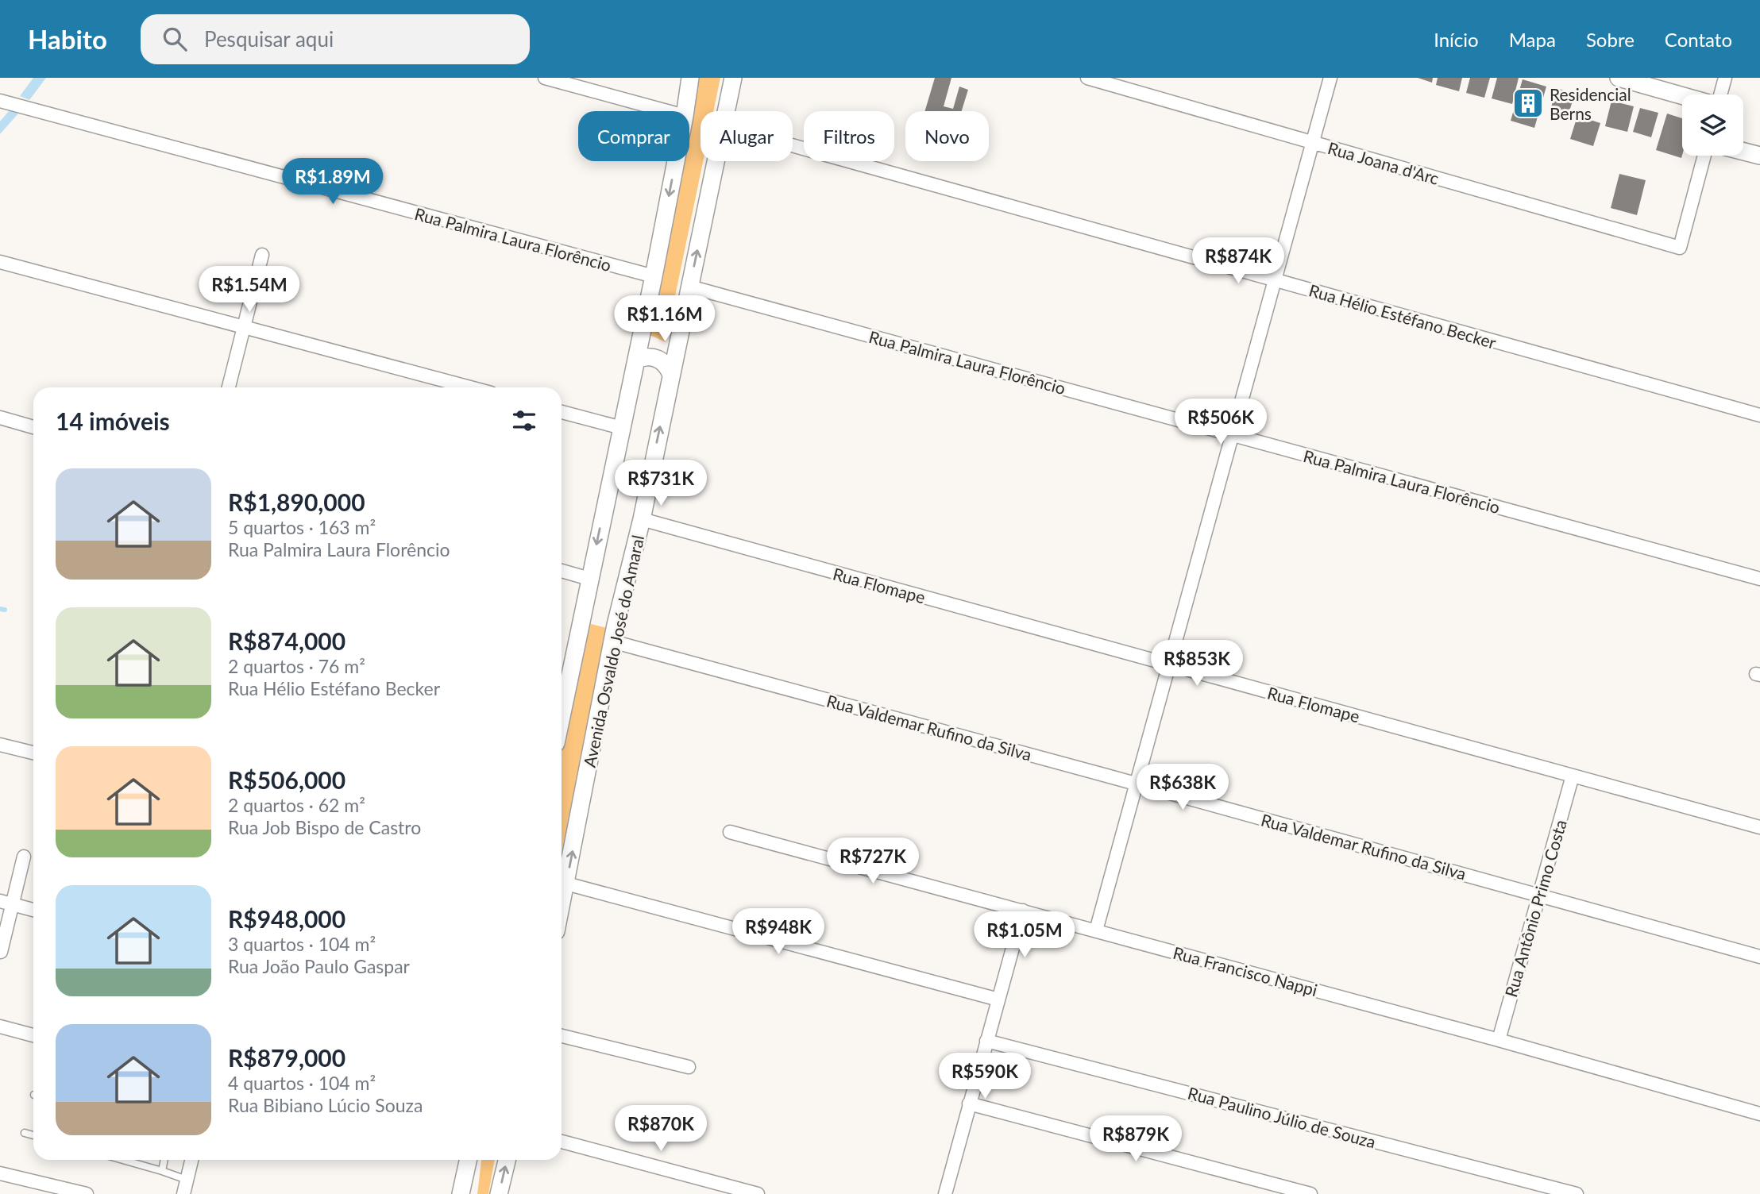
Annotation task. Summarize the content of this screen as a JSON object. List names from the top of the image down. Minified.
{"streets":{"main road":["Avenida Osvaldo José do Amaral"],"street":["Rua Joana d'Arc","Rua Palmira Laura Florêncio","Rua Hélio Estéfano Becker","Rua Flomape","Rua Valdemar Rufino da Silva","Rua Antônio Primo Costa","Rua Francisco Nappi","Rua Paulino Júlio de Souza"]},"crossings":[["Rua Palmira Laura Florêncio","Avenida Osvaldo José do Amaral"],["Rua Flomape","Avenida Osvaldo José do Amaral"],["Rua Flomape","Rua Antônio Primo Costa"],["Avenida Osvaldo José do Amaral","Rua Valdemar Rufino da Silva"],["Rua Valdemar Rufino da Silva","Rua Antônio Primo Costa"],["Rua Antônio Primo Costa","Rua Francisco Nappi"]],"places":{"building":["Residencial Berns"]},"page":{"header":"Habito","search":"Pesquisar aqui","nav":["Início","Mapa","Sobre","Contato"],"chip":["Comprar","Alugar","Filtros","Novo"],"price":["R$1.89M","R$874K","R$1.54M","R$1.16M","R$506K","R$731K","R$853K","R$638K","R$727K","R$948K","R$1.05M","R$590K","R$870K","R$879K"],"heading":"14 imóveis","list":[{"name":"R$1,890,000","note":"5 quartos · 163 m² · Rua Palmira Laura Florêncio"},{"name":"R$874,000","note":"2 quartos · 76 m² · Rua Hélio Estéfano Becker"},{"name":"R$506,000","note":"2 quartos · 62 m² · Rua Job Bispo de Castro"},{"name":"R$948,000","note":"3 quartos · 104 m² · Rua João Paulo Gaspar"},{"name":"R$879,000","note":"4 quartos · 104 m² · Rua Bibiano Lúcio Souza"}]}}
